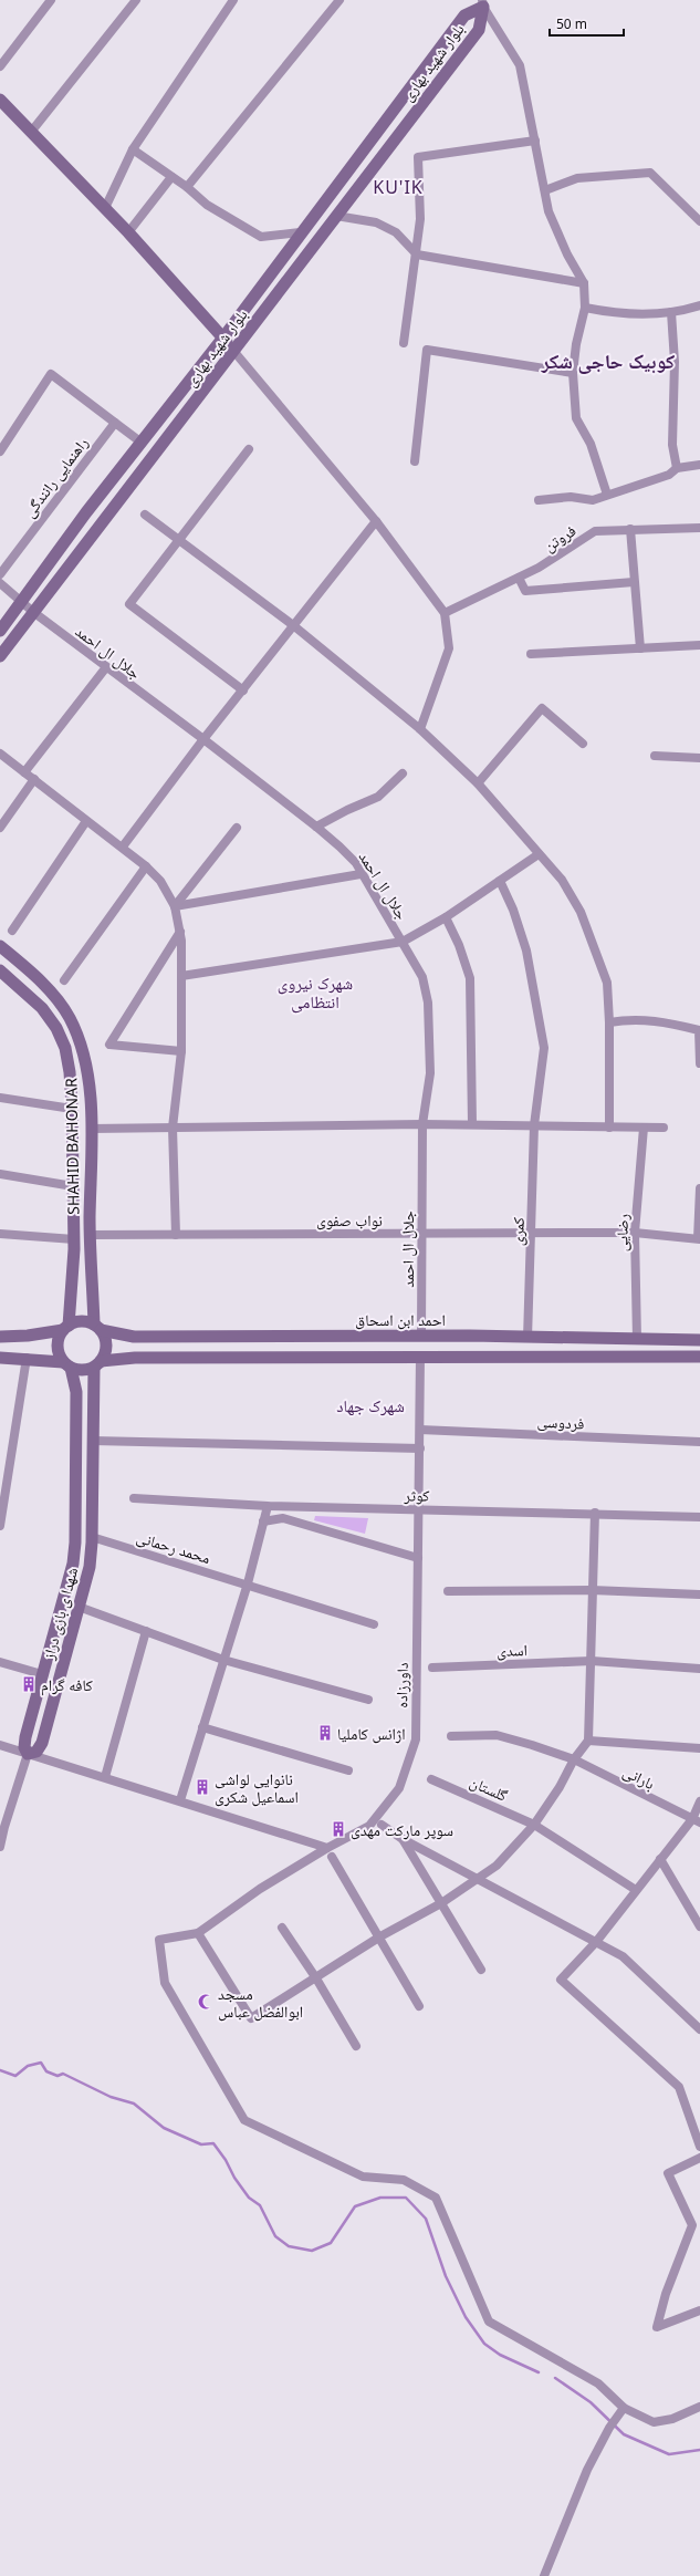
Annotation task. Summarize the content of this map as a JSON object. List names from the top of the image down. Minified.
{"streets":{"street":["بلوار شهید بهاری","راهنمایی رانندگی","فروتن","جلال ال احمد","SHAHID BAHONAR","نواب صفوی","کمری","رضایی","احمد ابن اسحاق","فردوسی","کوثر","محمد رحمانی","شهدا ی بازی دراز","اسدی","داورزاده","بارانی","گلستان"]},"crossings":[["بلوار شهید بهاری","جلال ال احمد"],["جلال ال احمد","نواب صفوی"],["جلال ال احمد","احمد ابن اسحاق"],["SHAHID BAHONAR","نواب صفوی"],["SHAHID BAHONAR","احمد ابن اسحاق"],["SHAHID BAHONAR","شهدا ی بازی دراز"],["نواب صفوی","کمری"],["نواب صفوی","رضایی"],["کمری","احمد ابن اسحاق"],["رضایی","احمد ابن اسحاق"],["احمد ابن اسحاق","شهدا ی بازی دراز"],["فردوسی","داورزاده"],["کوثر","داورزاده"],["محمد رحمانی","شهدا ی بازی دراز"]],"districts":["KU'IK","کوبیک حاجی شکر","شهرک نیروی انتظامی","شهرک جهاد"],"places":{"building":["کافه گرام","اژانس کاملیا","نانوایی لواشی اسماعیل شکری","سوپر مارکت مهدی"],"mosque":["مسجد ابوالفضل عباس"]},"scale_bar":"50 m"}
